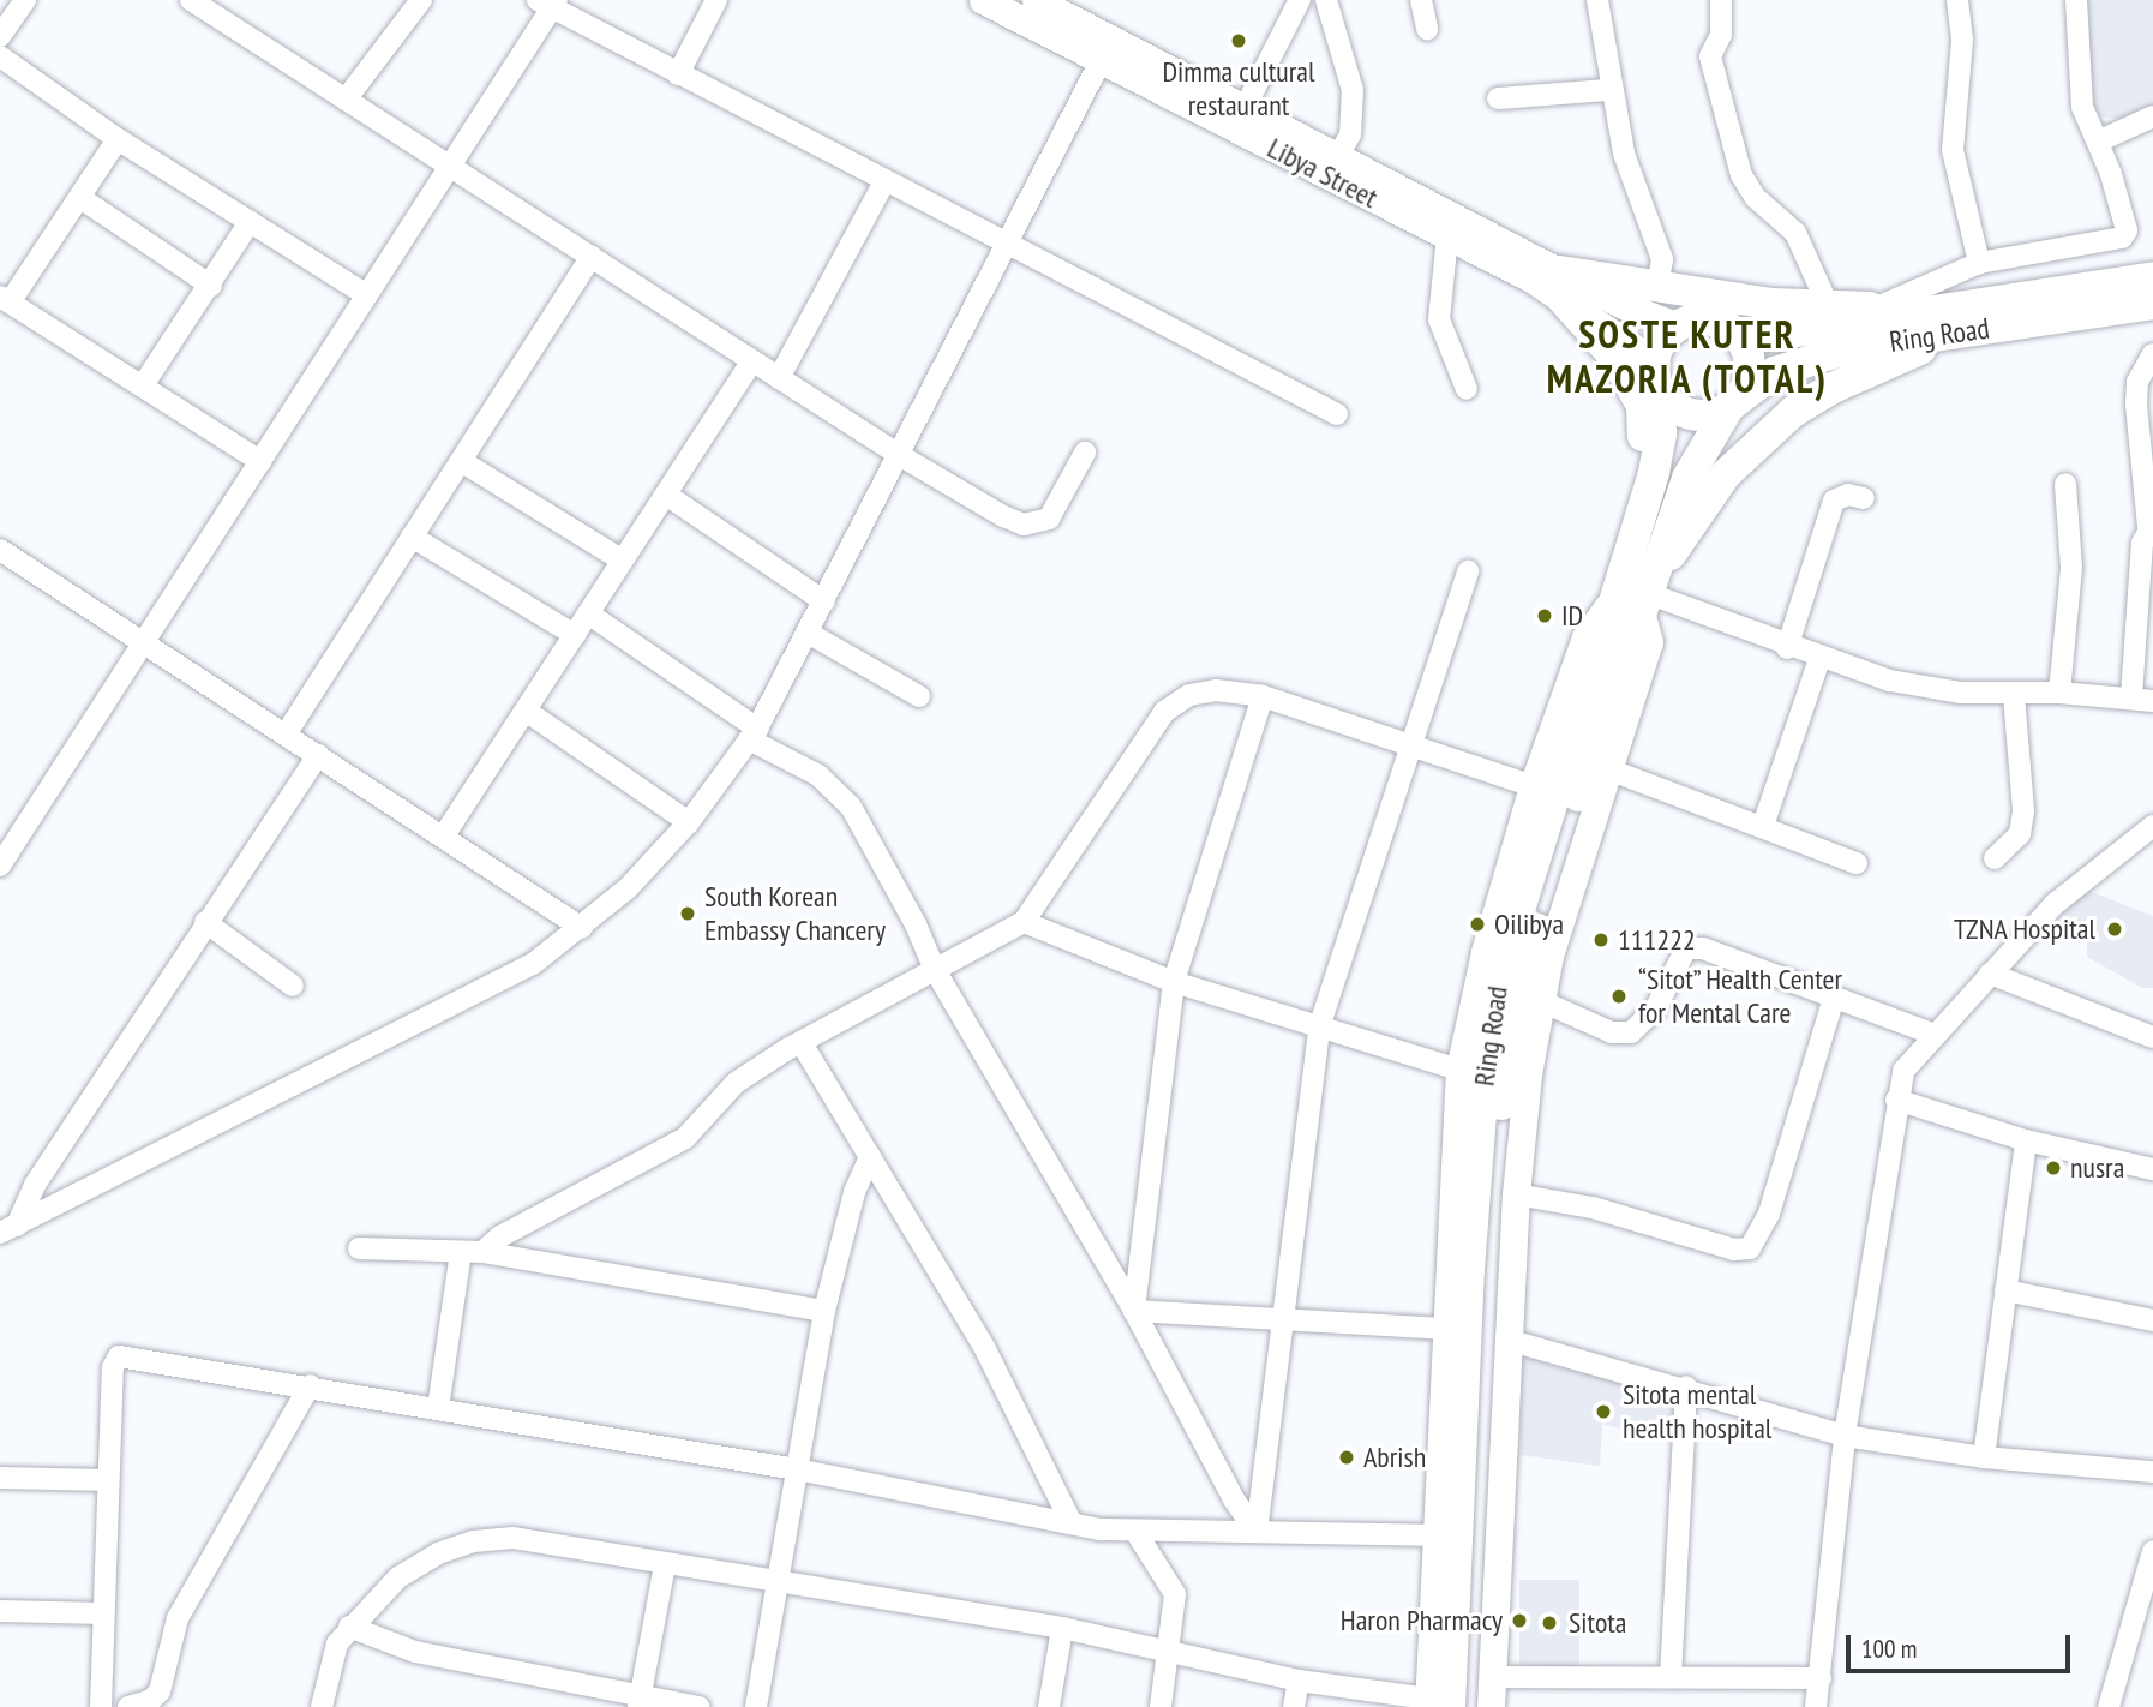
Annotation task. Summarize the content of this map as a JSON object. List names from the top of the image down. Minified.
{"streets":{"highway":["Ring Road"],"main road":["Libya Street"]},"crossings":[["Libya Street","Ring Road"]],"districts":["SOSTE KUTER MAZORIA (TOTAL)"],"places":["Dimma cultural restaurant","ID","South Korean Embassy Chancery","Oilibya","TZNA Hospital","111222","“Sitot” Health Center for Mental Care","nusra","Sitota mental health hospital","Abrish","Haron Pharmacy","Sitota"],"scale_bar":"100 m"}
